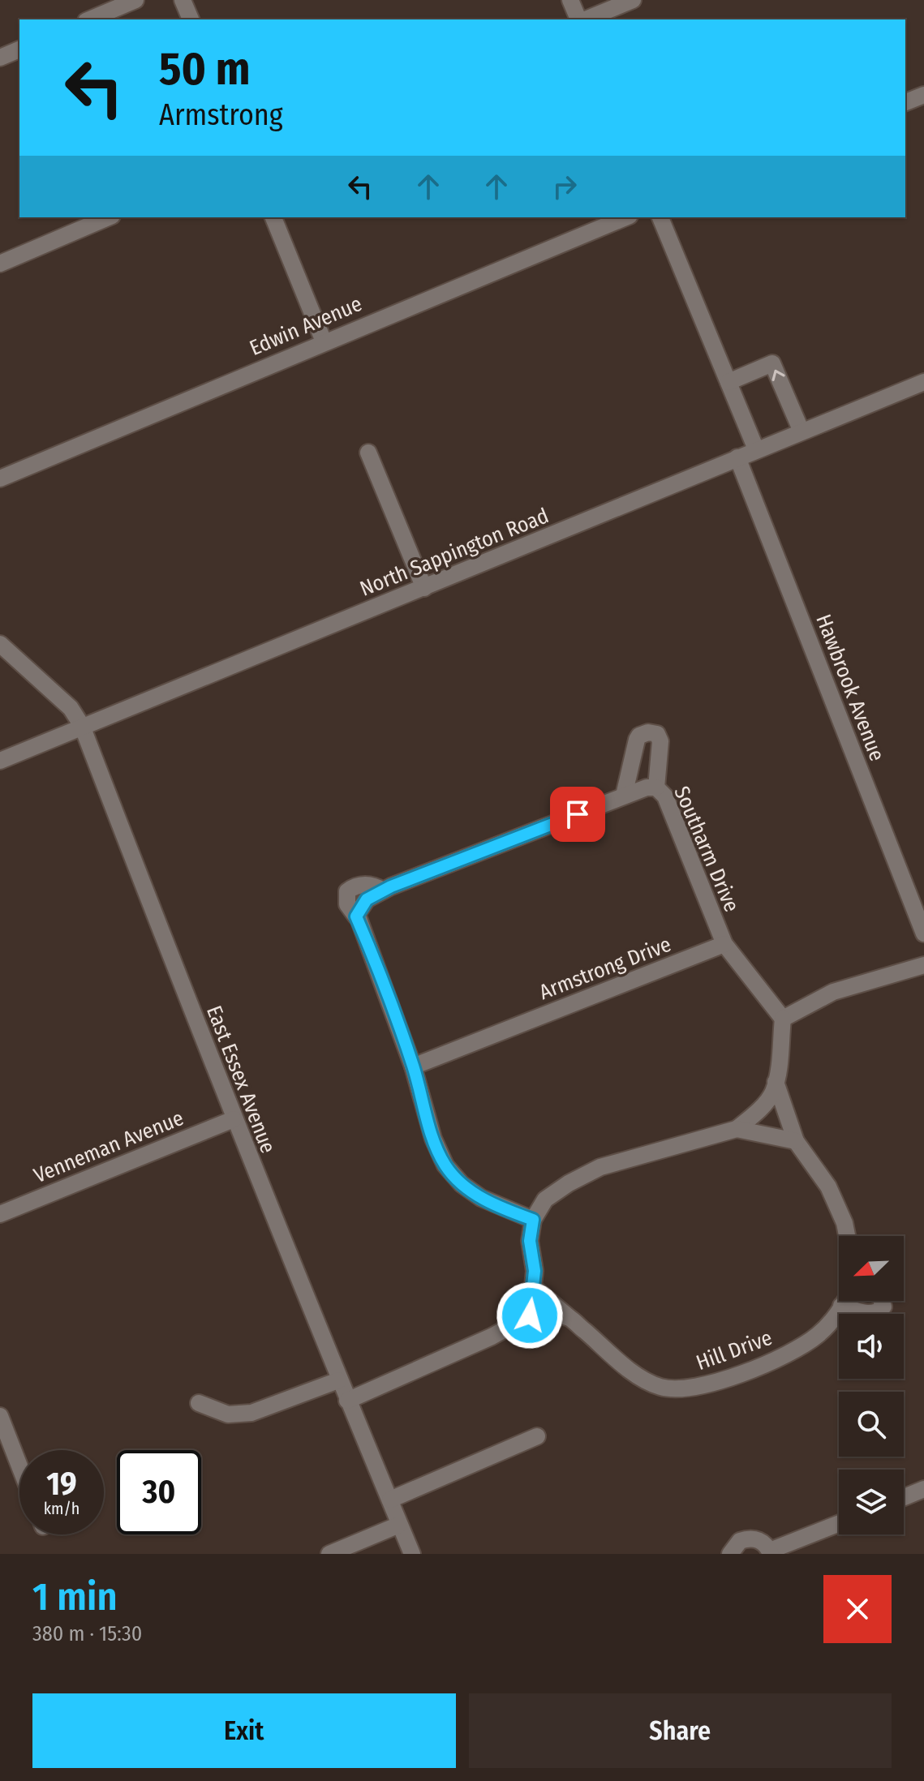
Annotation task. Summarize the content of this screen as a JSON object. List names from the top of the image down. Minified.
{"streets":{"street":["Edwin Avenue","North Sappington Road","Hawbrook Avenue","Southarm Drive","Armstrong Drive","East Essex Avenue","Venneman Avenue","Hill Drive"]},"crossings":[["North Sappington Road","Hawbrook Avenue"],["North Sappington Road","East Essex Avenue"],["Southarm Drive","Armstrong Drive"],["East Essex Avenue","Venneman Avenue"]],"north":"bottom left","page":{"turn":["50 m","Armstrong"],"speed":"19 km/h","limit":"30","heading":["1 min","380 m · 15:30"],"buttons":["Exit","Share"]}}
